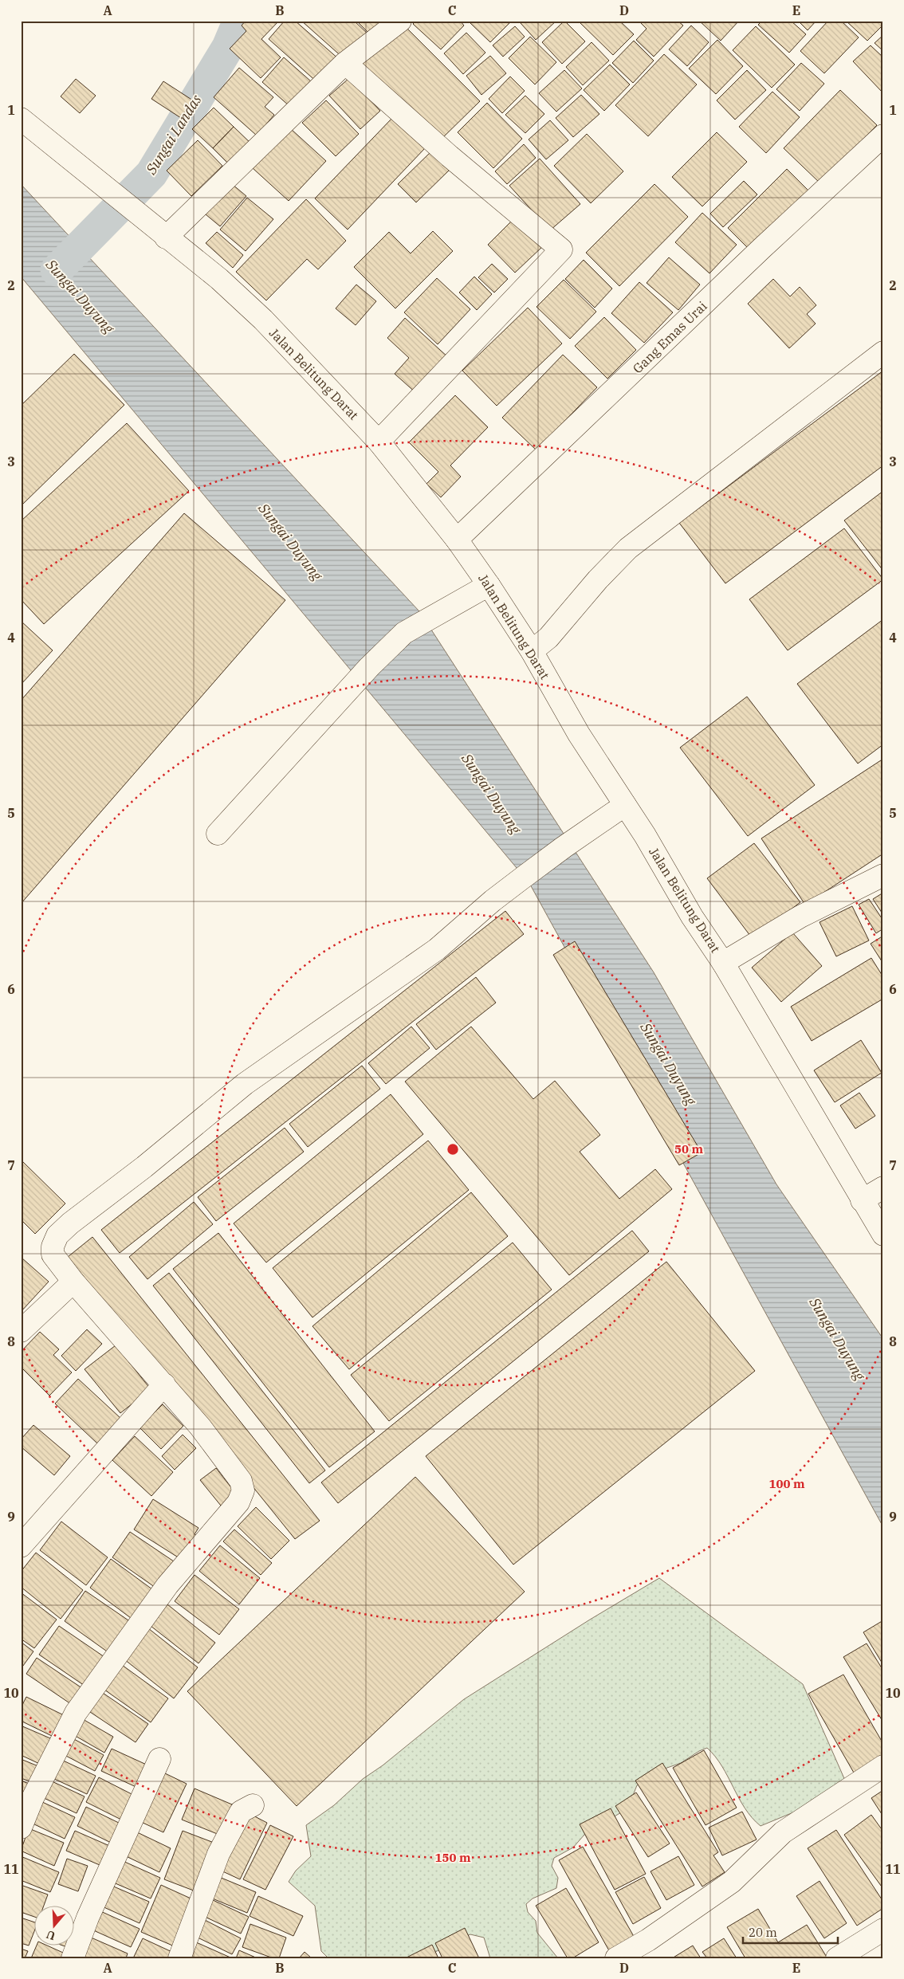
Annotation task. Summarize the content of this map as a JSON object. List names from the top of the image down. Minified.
{"streets":{"street":["Gang Emas Urai","Jalan Belitung Darat"]},"crossings":[["Gang Emas Urai","Jalan Belitung Darat"]],"water":["Sungai Landas","Sungai Duyung"],"scale_bar":"20 m","north":"bottom","grid":{"columns":["A","B","C","D","E"],"rows":["1","2","3","4","5","6","7","8","9","10","11"]},"rings":["50 m","100 m","150 m"]}
